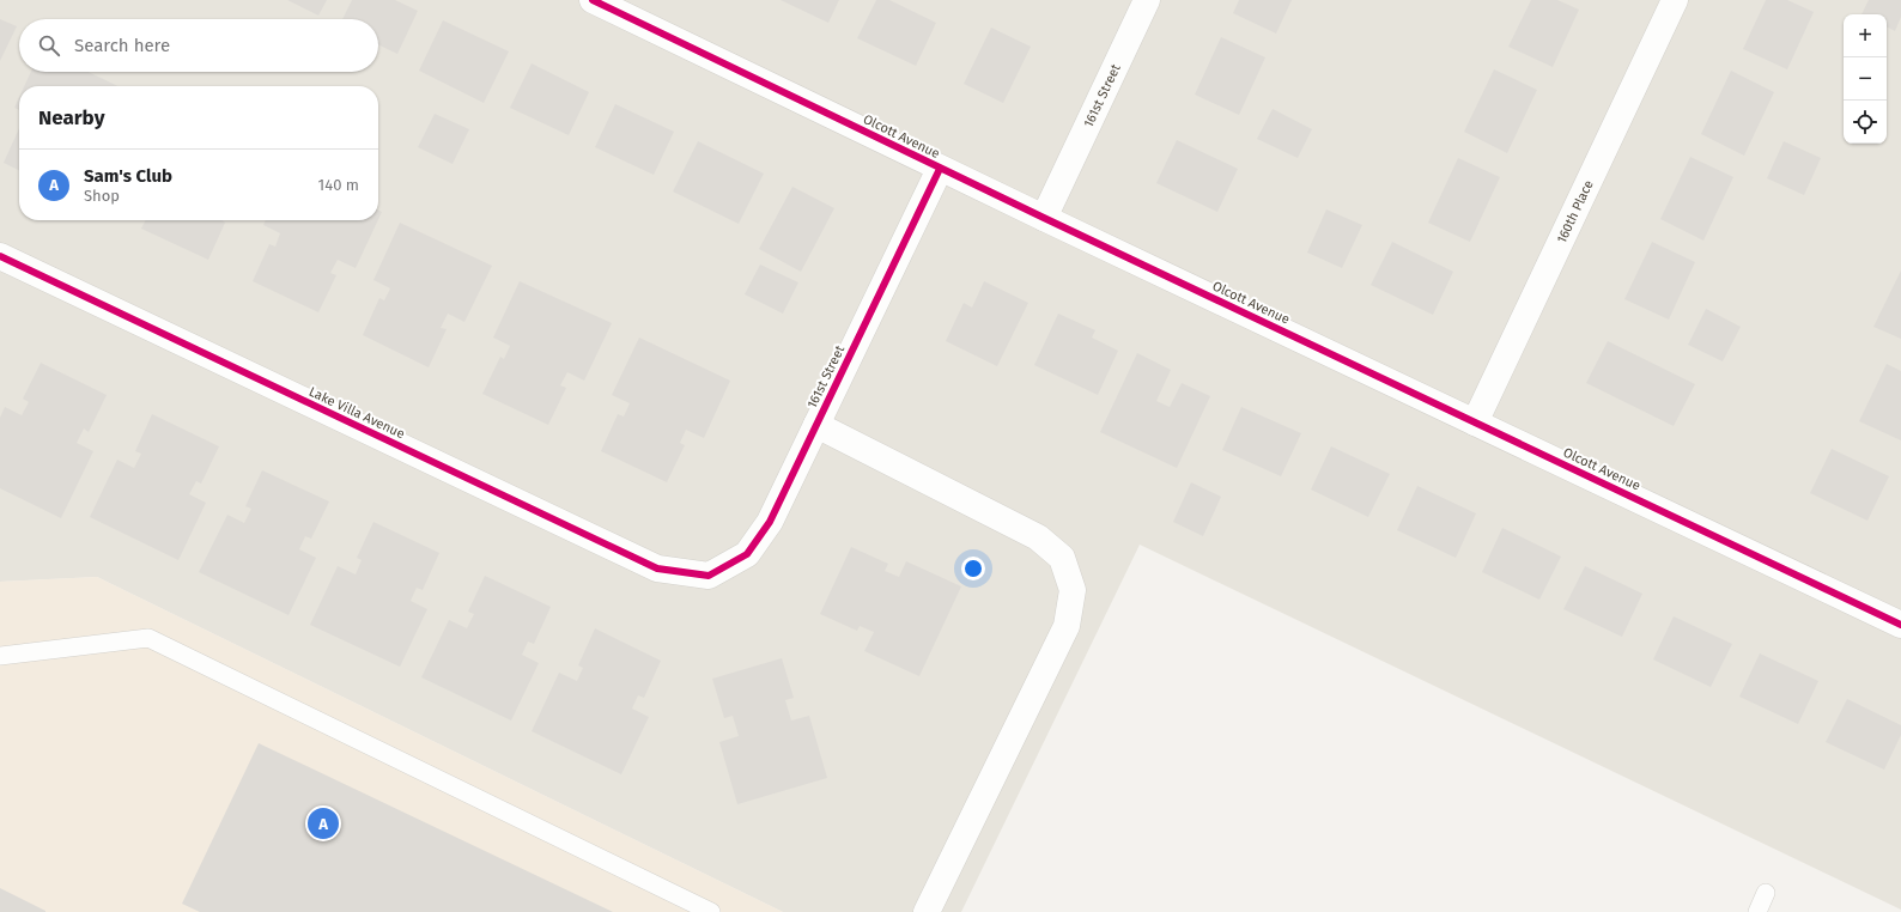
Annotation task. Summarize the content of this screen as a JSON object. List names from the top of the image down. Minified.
{"streets":{"street":["161st Street","Olcott Avenue","160th Place","Lake Villa Avenue"]},"crossings":[["161st Street","Olcott Avenue"],["161st Street","Lake Villa Avenue"],["Olcott Avenue","160th Place"]],"page":{"map_buttons":["+","−"],"search":"Search here","heading":"Nearby","list":[{"mark":"A","name":"Sam's Club","note":"Shop","value":"140 m"}],"pins":"A"}}
